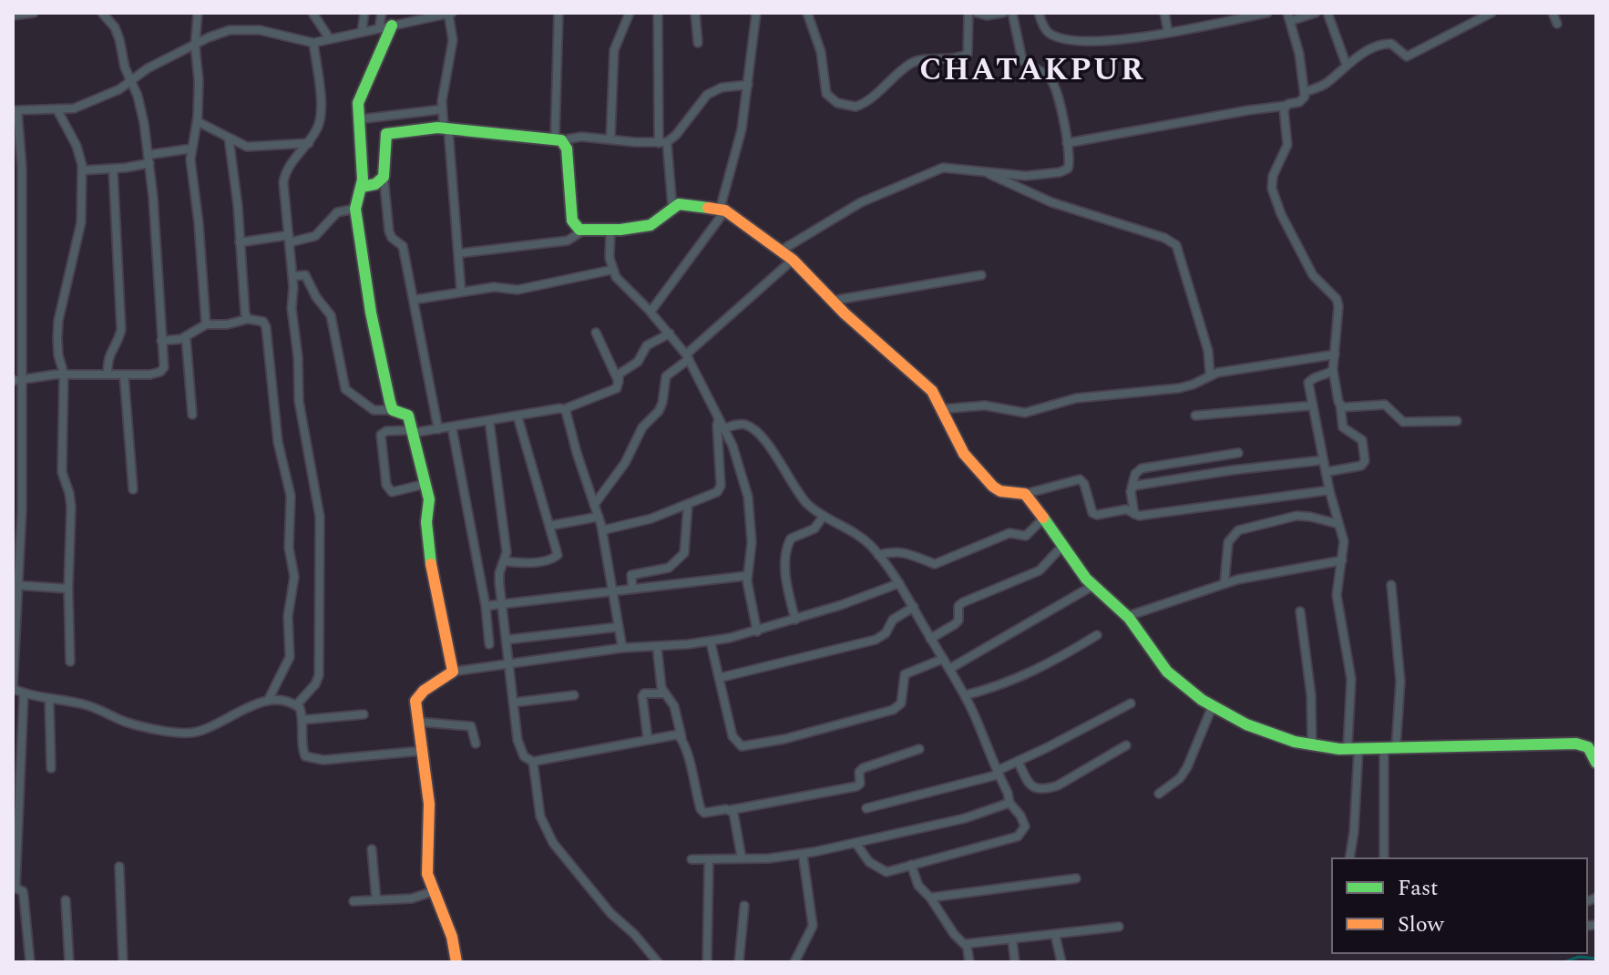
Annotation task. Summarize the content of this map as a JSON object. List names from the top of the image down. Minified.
{"districts":["CHATAKPUR"],"legend":["Fast","Slow"]}
